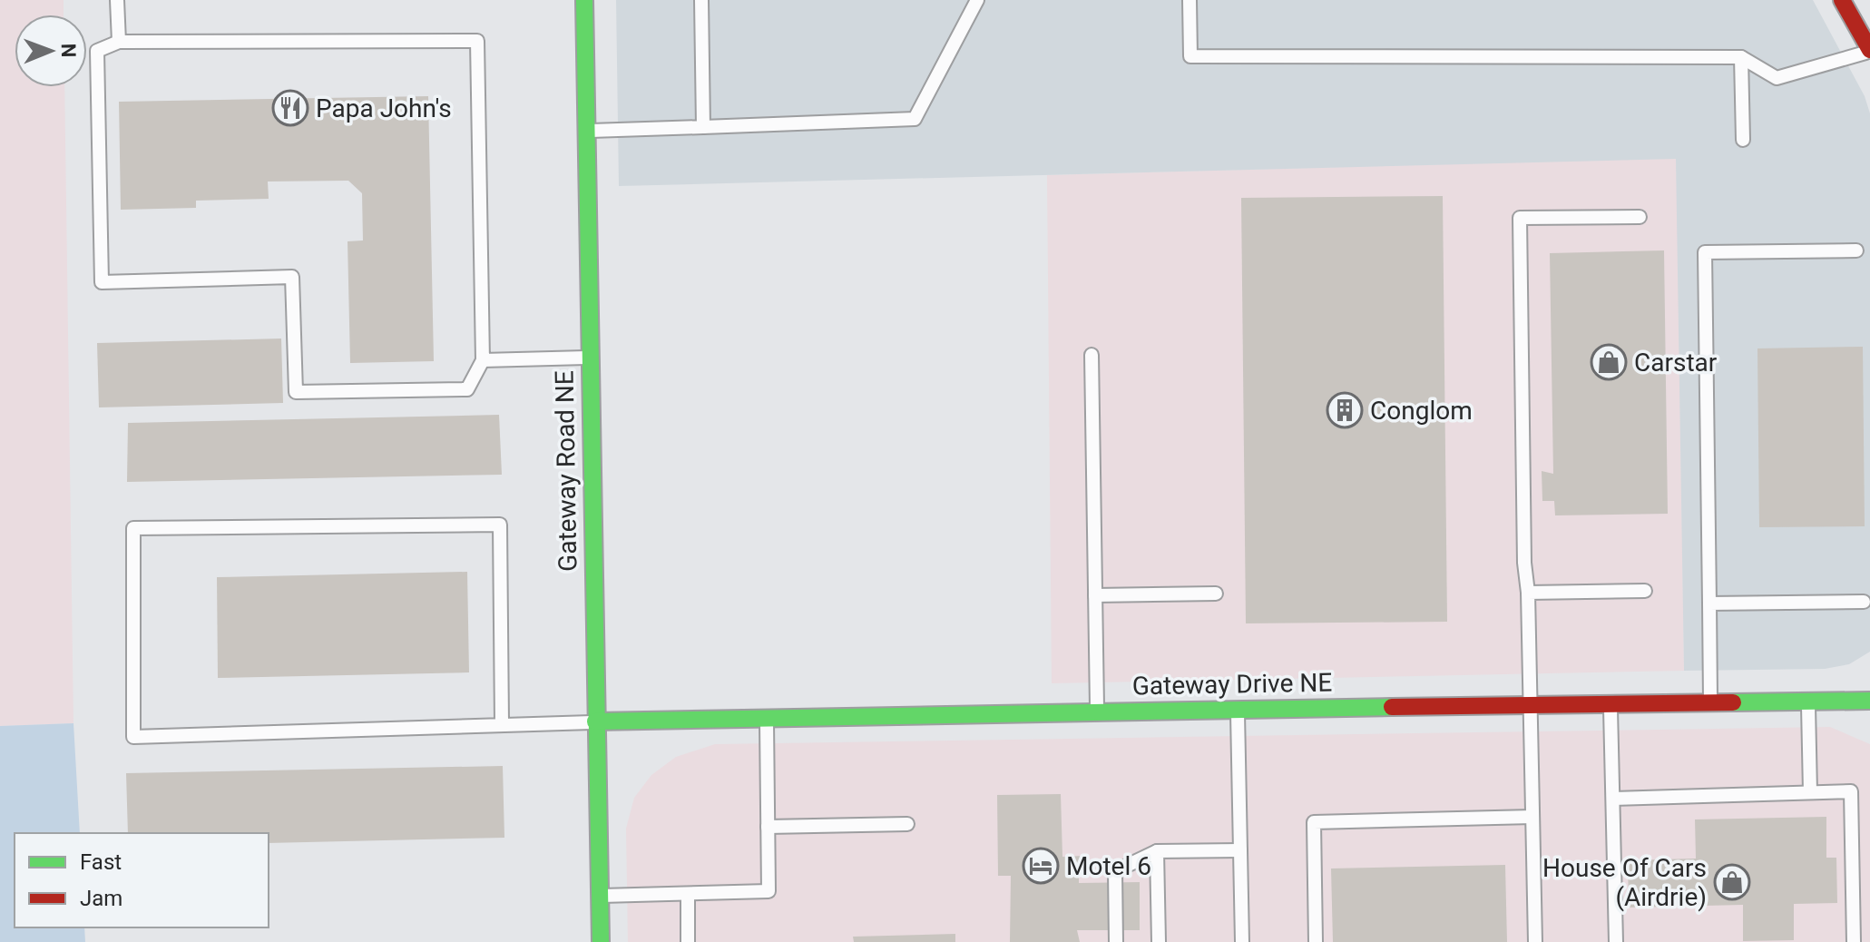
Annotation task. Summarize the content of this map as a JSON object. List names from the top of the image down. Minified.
{"streets":{"street":["Gateway Road NE","Gateway Drive NE"]},"crossings":[["Gateway Road NE","Gateway Drive NE"]],"places":{"restaurant":["Papa John's"],"shop":["Carstar","House Of Cars (Airdrie)"],"building":["Conglom"],"hotel":["Motel 6"]},"legend":["Fast","Jam"],"north":"right"}
